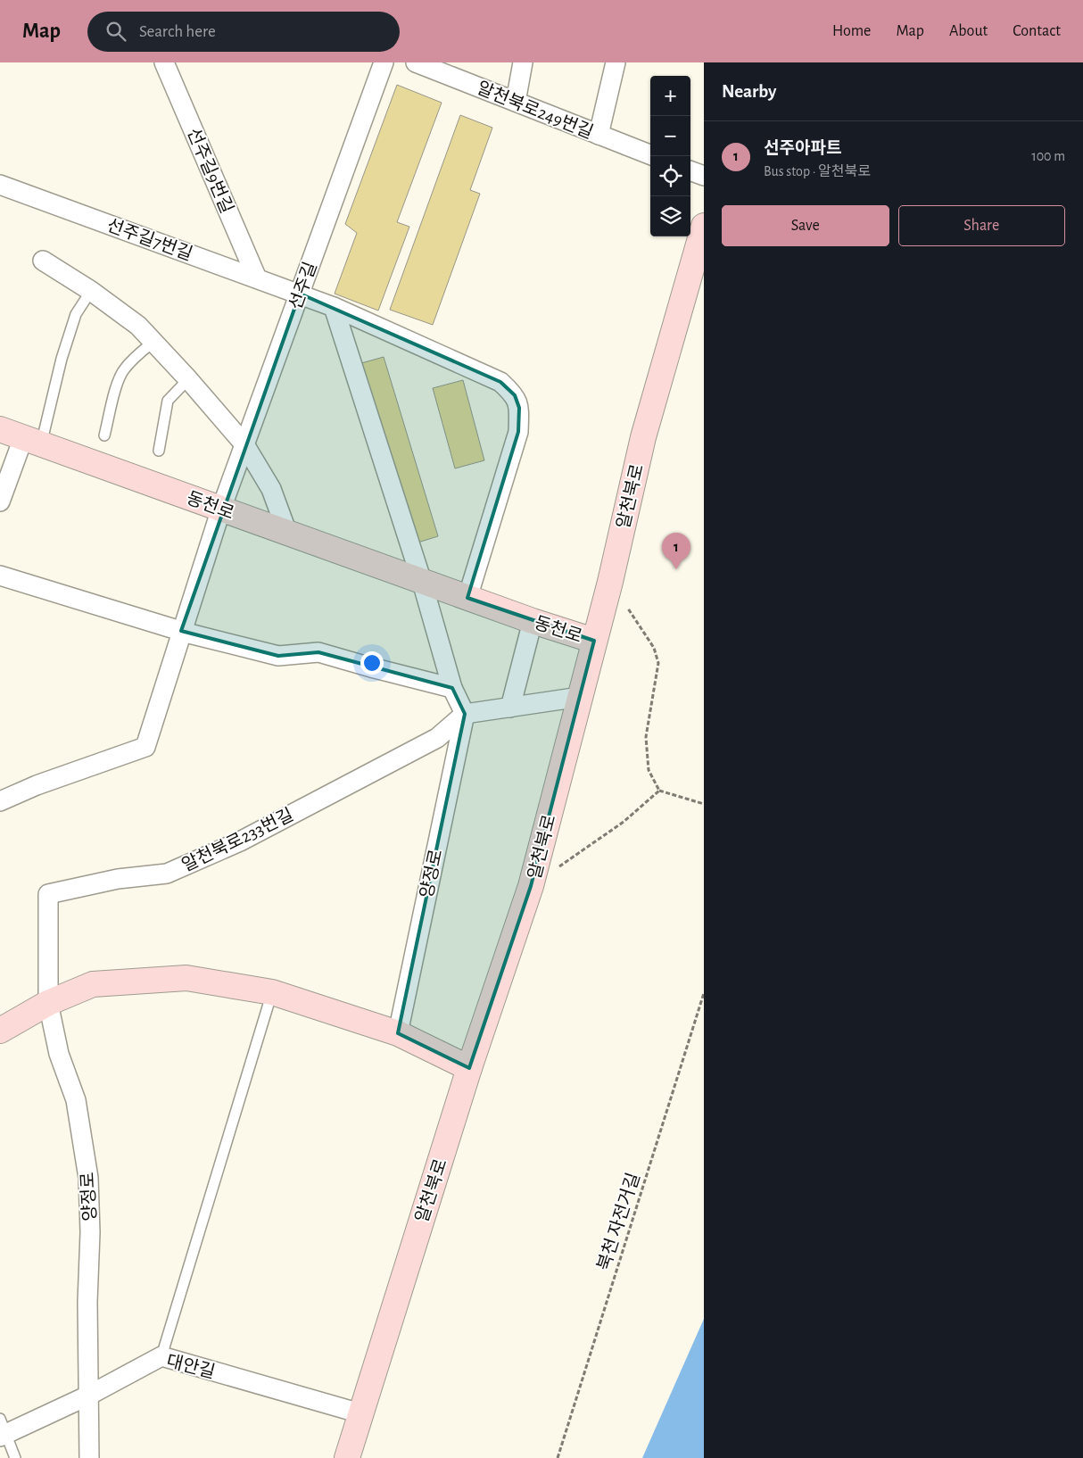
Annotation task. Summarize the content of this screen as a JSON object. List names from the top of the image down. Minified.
{"streets":{"street":["알천북로249번길","선주길9번길","선주길7번길","선주길","알천북로","동천로","알천북로233번길","양정로","대안길"],"path":["북천 자전거길"]},"crossings":[["선주길9번길","선주길7번길"],["선주길7번길","선주길"],["선주길","동천로"],["알천북로","동천로"],["알천북로","대안길"],["알천북로233번길","양정로"],["양정로","대안길"]],"page":{"header":"Map","search":"Search here","nav":["Home","Map","About","Contact"],"heading":"Nearby","map_buttons":["+","−"],"list":[{"mark":"1","name":"선주아파트","note":"Bus stop · 알천북로","value":"100 m"}],"buttons":["Save","Share"],"pins":"1"}}
